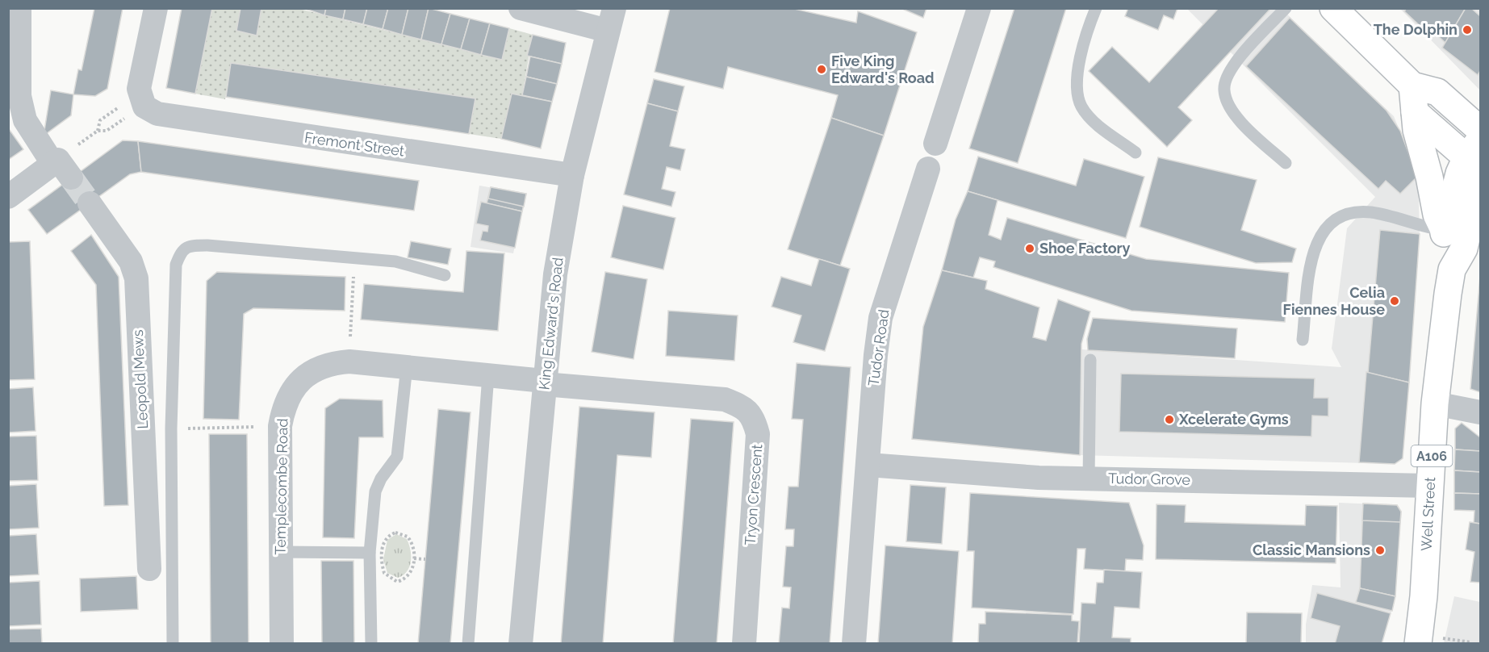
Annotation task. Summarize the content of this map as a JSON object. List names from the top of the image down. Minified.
{"streets":{"main road":["A106","Well Street"],"street":["Fremont Street","King Edward's Road","Tudor Road","Leopold Mews","Tudor Grove","Templecombe Road","Tryon Crescent"]},"crossings":[["Fremont Street","King Edward's Road"],["King Edward's Road","Templecombe Road"],["King Edward's Road","Tryon Crescent"],["Tudor Road","Tudor Grove"],["Tudor Grove","Well Street"],["Templecombe Road","Tryon Crescent"]],"places":["The Dolphin","Five King Edward's Road","Shoe Factory","Celia Fiennes House","Xcelerate Gyms","Classic Mansions"]}
